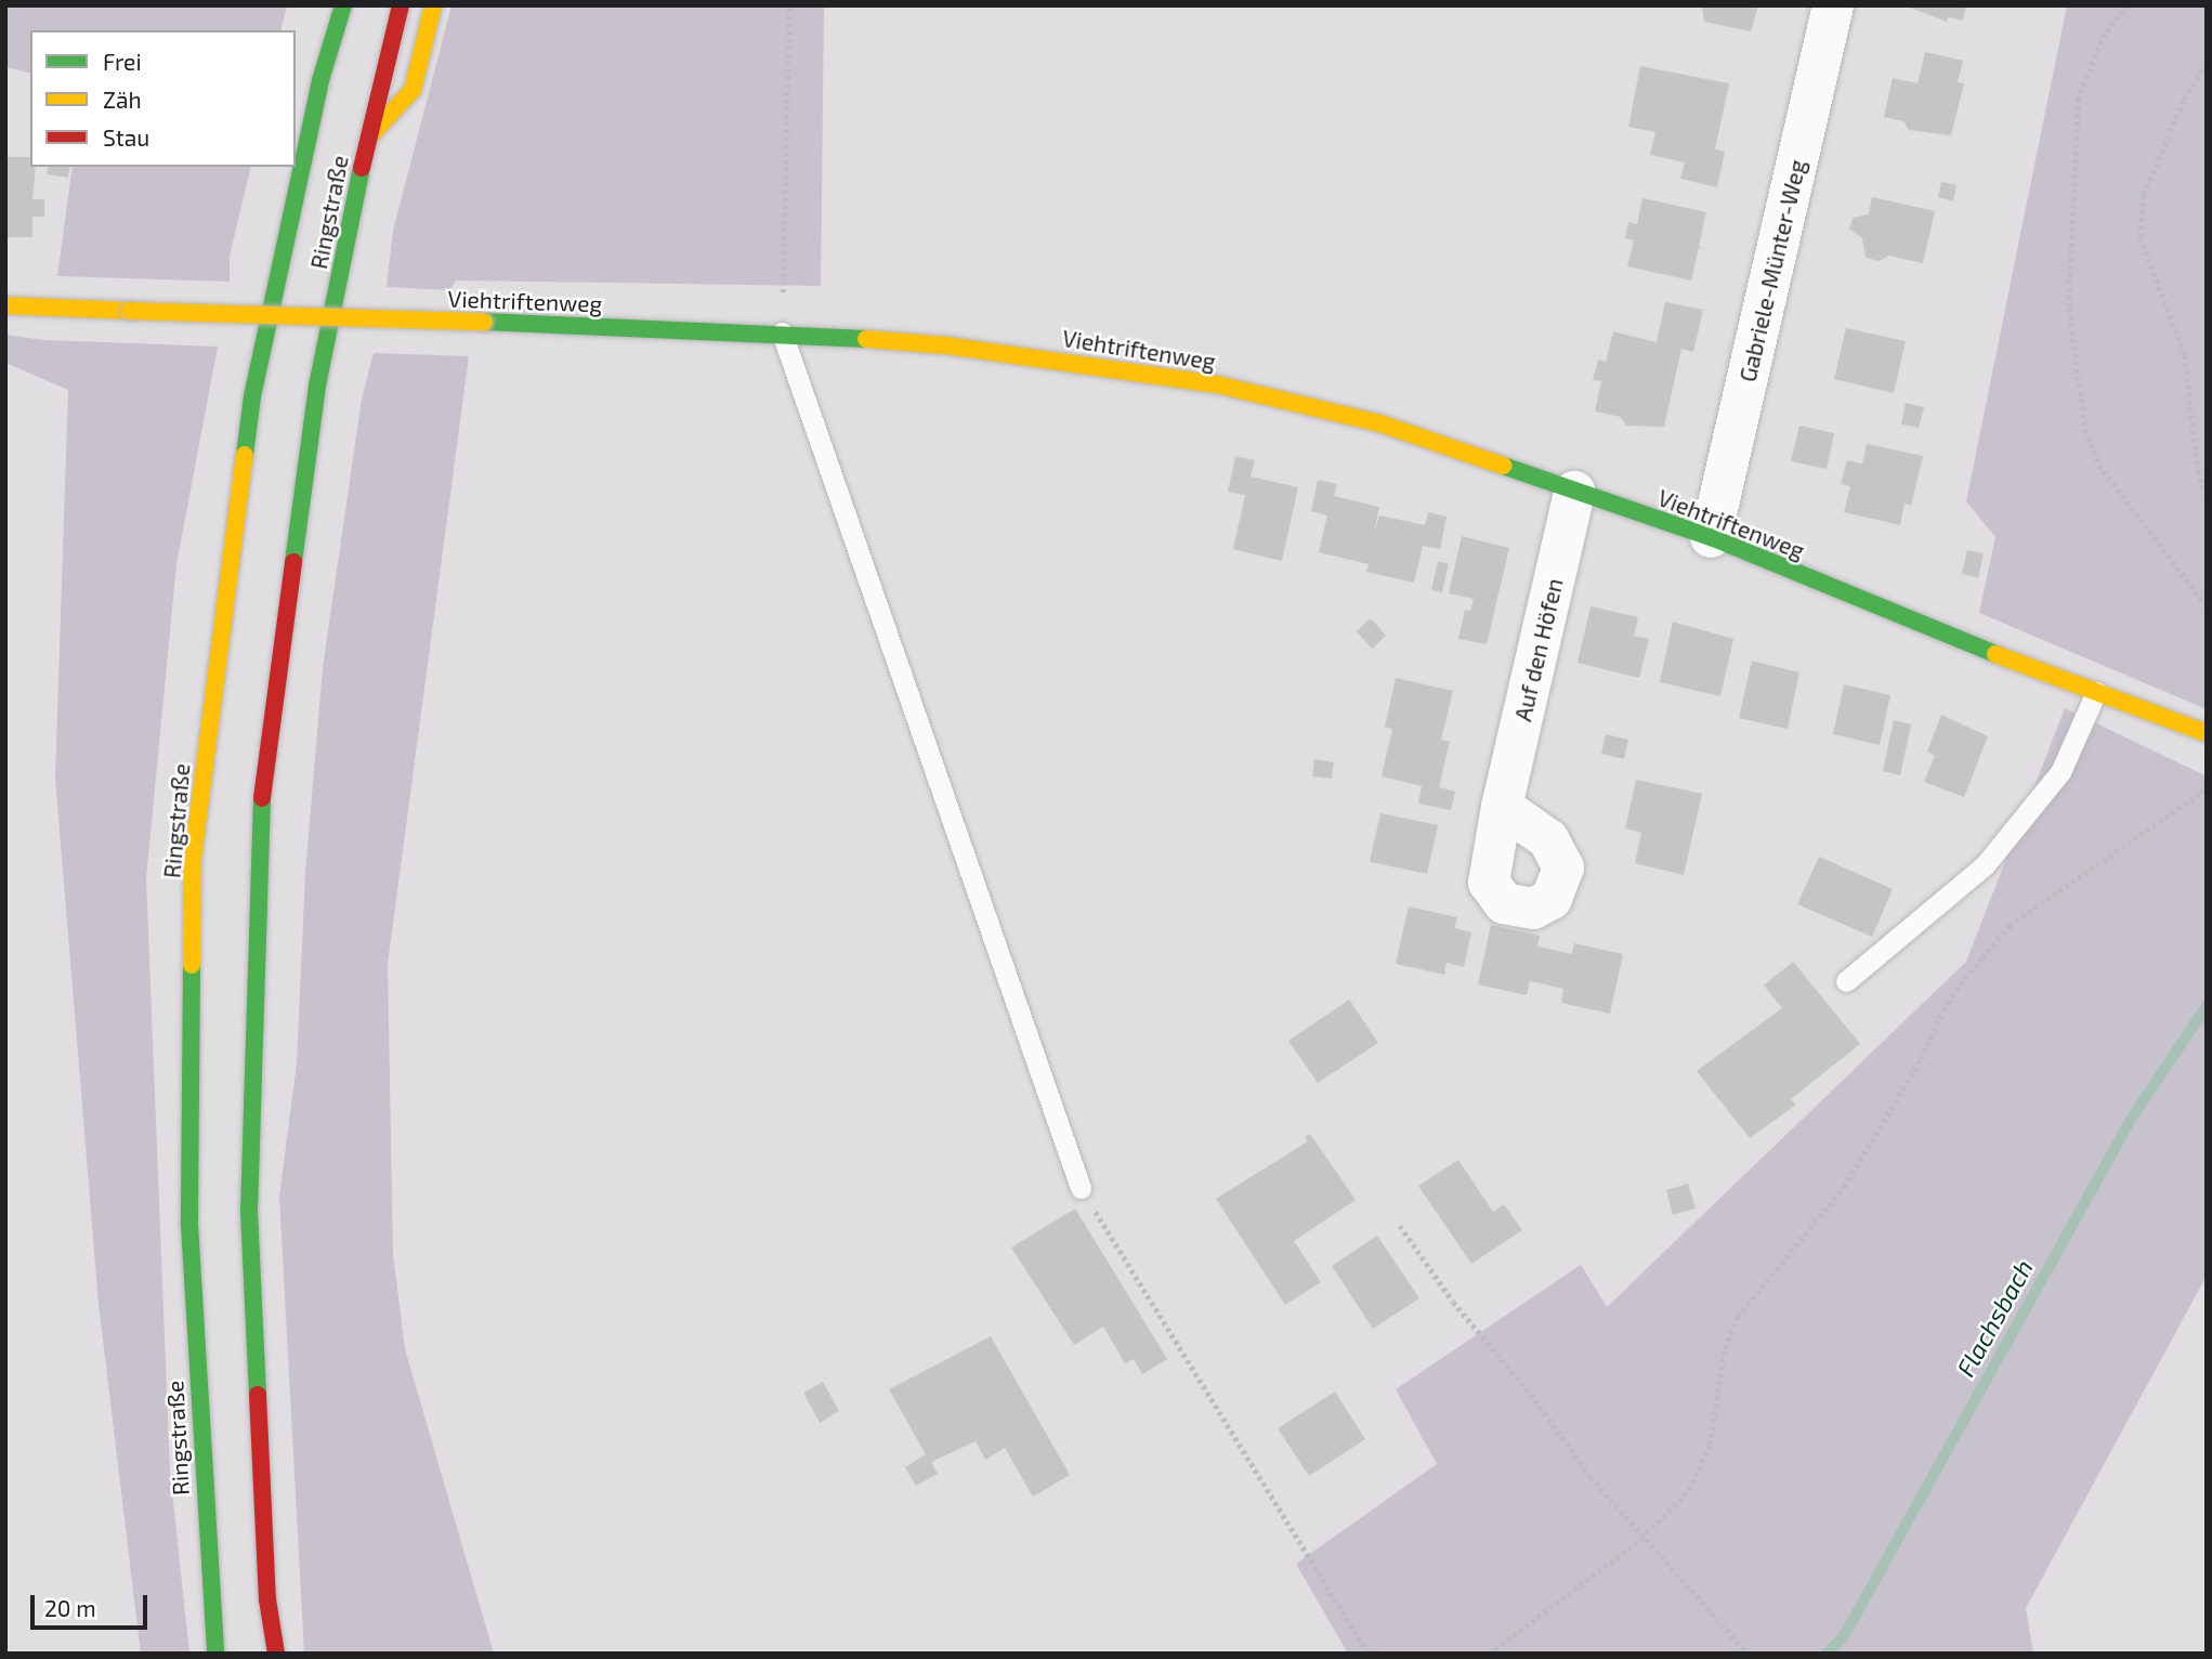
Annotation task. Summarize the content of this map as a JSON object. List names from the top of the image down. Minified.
{"streets":{"main road":["Ringstraße","Viehtriftenweg"],"street":["Gabriele-Münter-Weg","Auf den Höfen"]},"crossings":[["Gabriele-Münter-Weg","Viehtriftenweg"],["Viehtriftenweg","Auf den Höfen"]],"water":["Flachsbach"],"legend":["Frei","Zäh","Stau"],"scale_bar":"20 m"}
